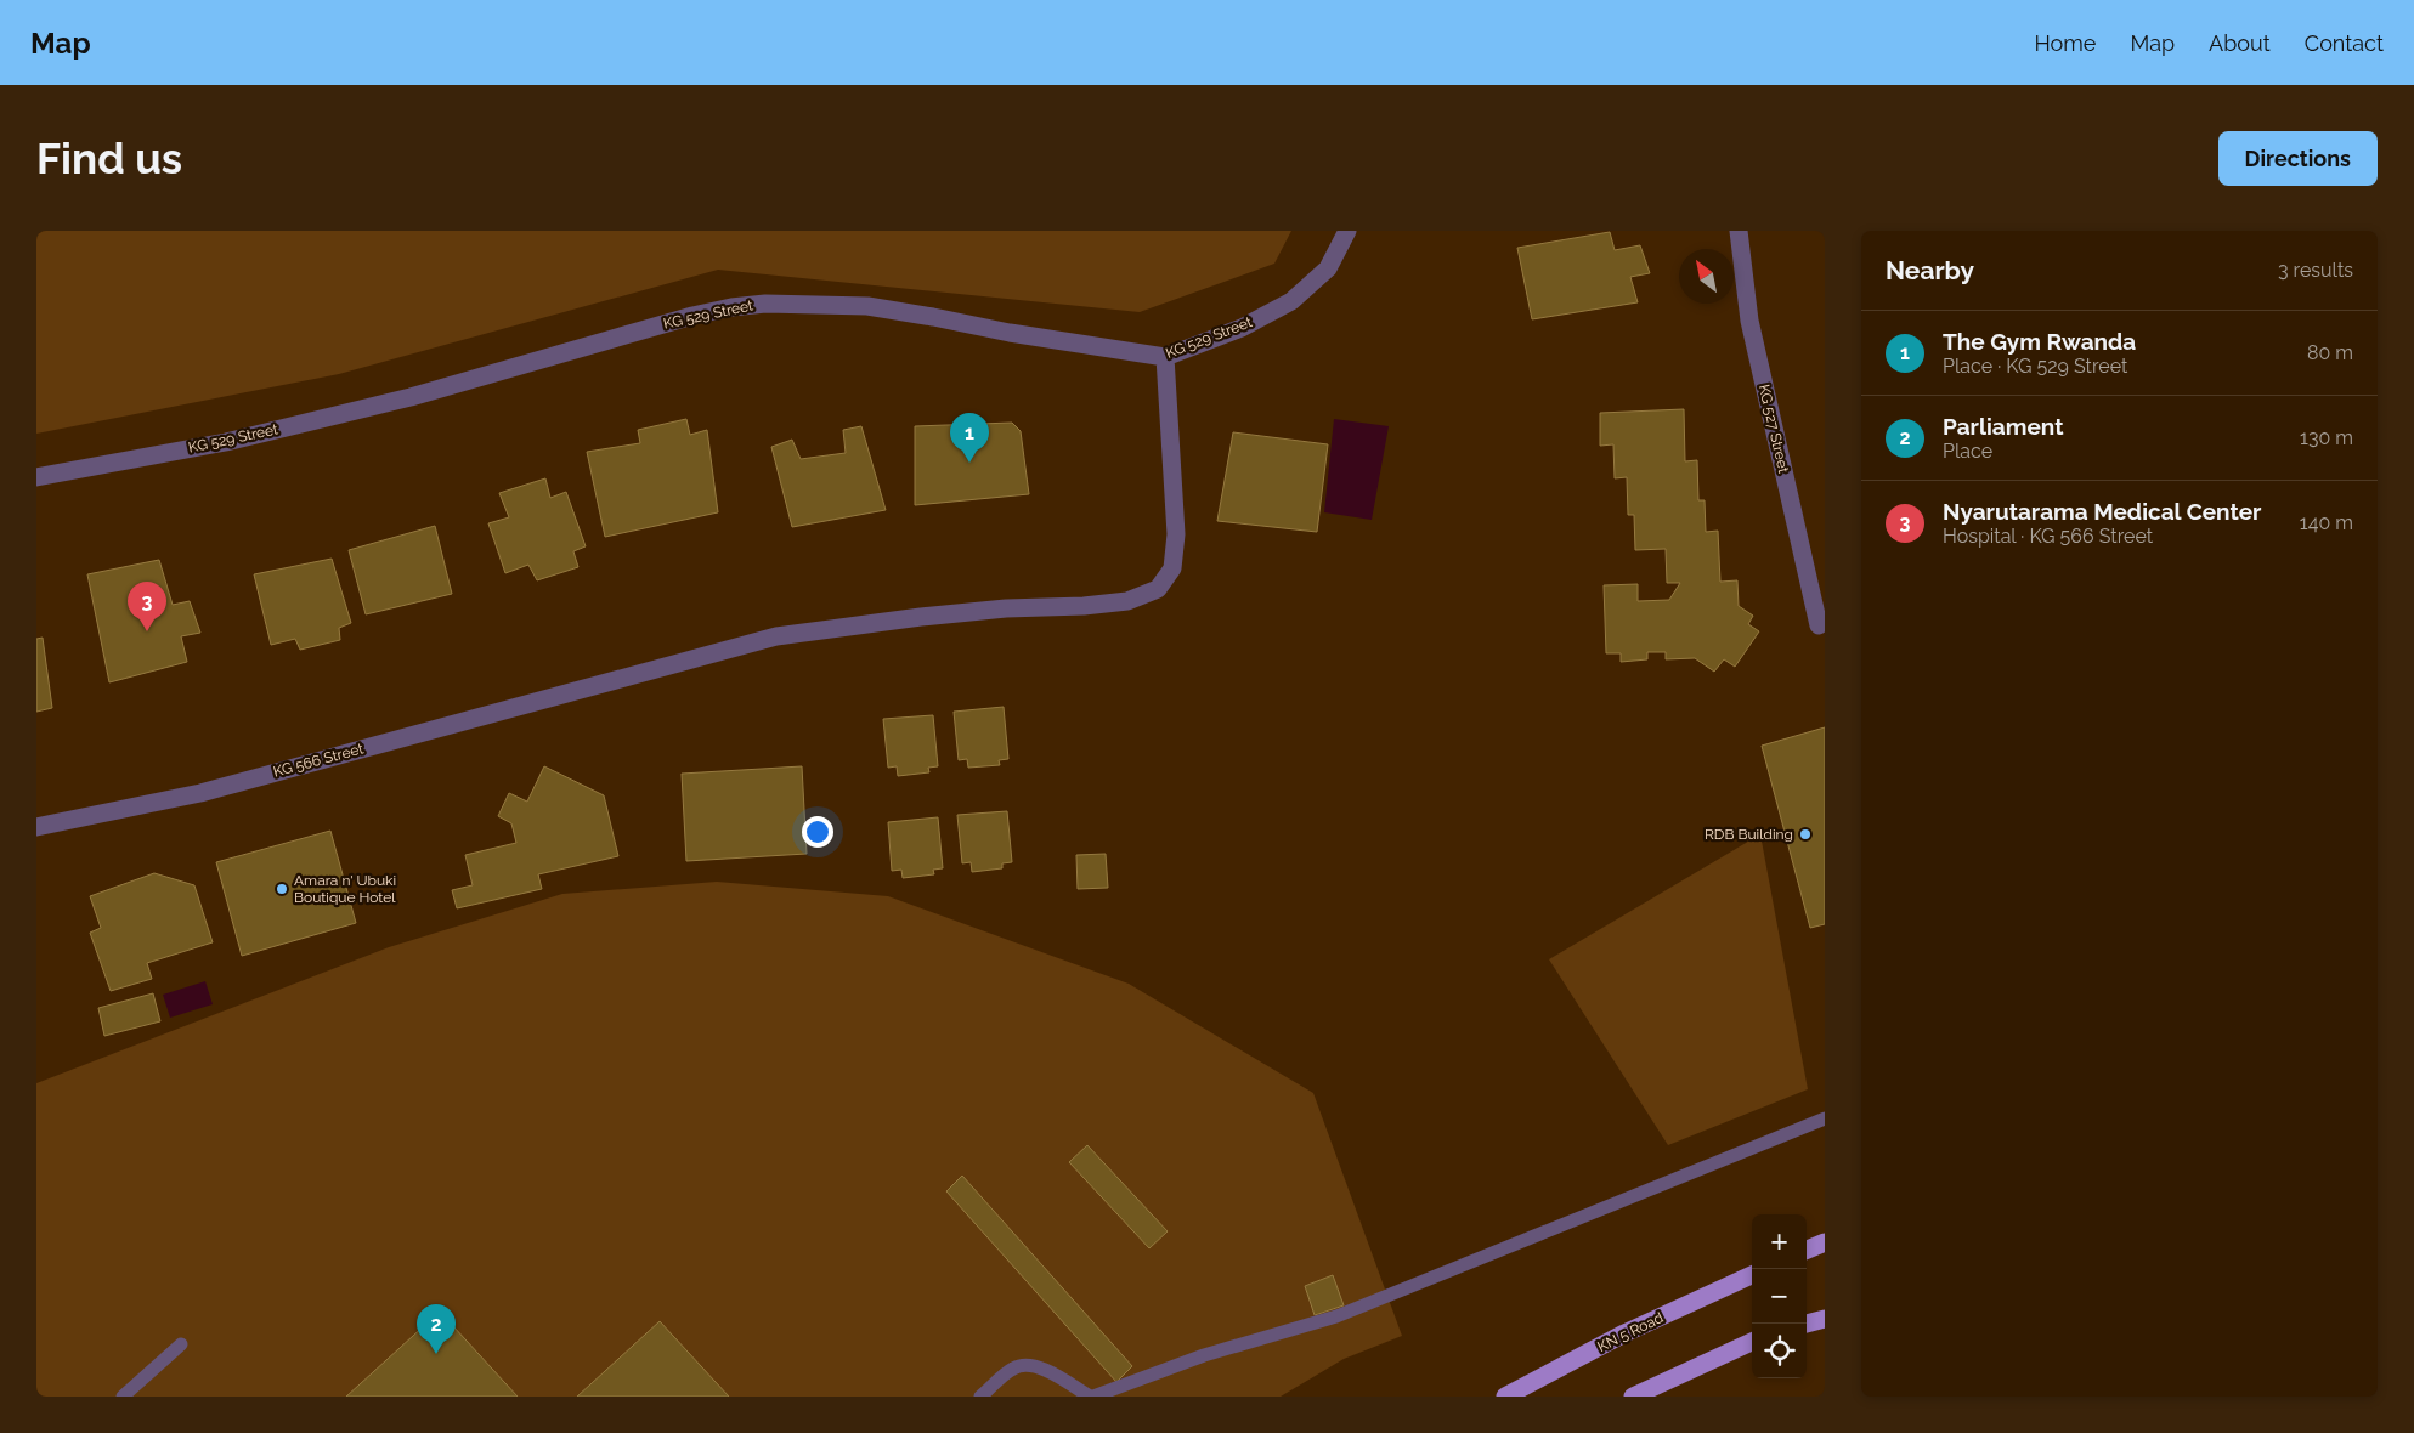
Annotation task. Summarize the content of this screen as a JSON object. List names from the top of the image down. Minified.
{"streets":{"main road":["KN 5 Road"],"street":["KG 529 Street","KG 527 Street","KG 566 Street"]},"crossings":[["KG 529 Street","KG 566 Street"]],"places":["RDB Building","Amara n' Ubuki Boutique Hotel"],"north":"top left","page":{"header":"Map","nav":["Home","Map","About","Contact"],"buttons":"Directions","title":"Find us","heading":["Nearby","3 results"],"list":[{"mark":"1","name":"The Gym Rwanda","note":"Place · KG 529 Street","value":"80 m"},{"mark":"2","name":"Parliament","note":"Place","value":"130 m"},{"mark":"3","name":"Nyarutarama Medical Center","note":"Hospital · KG 566 Street","value":"140 m"}],"pins":["1","3","2"],"map_buttons":["+","−"]}}
